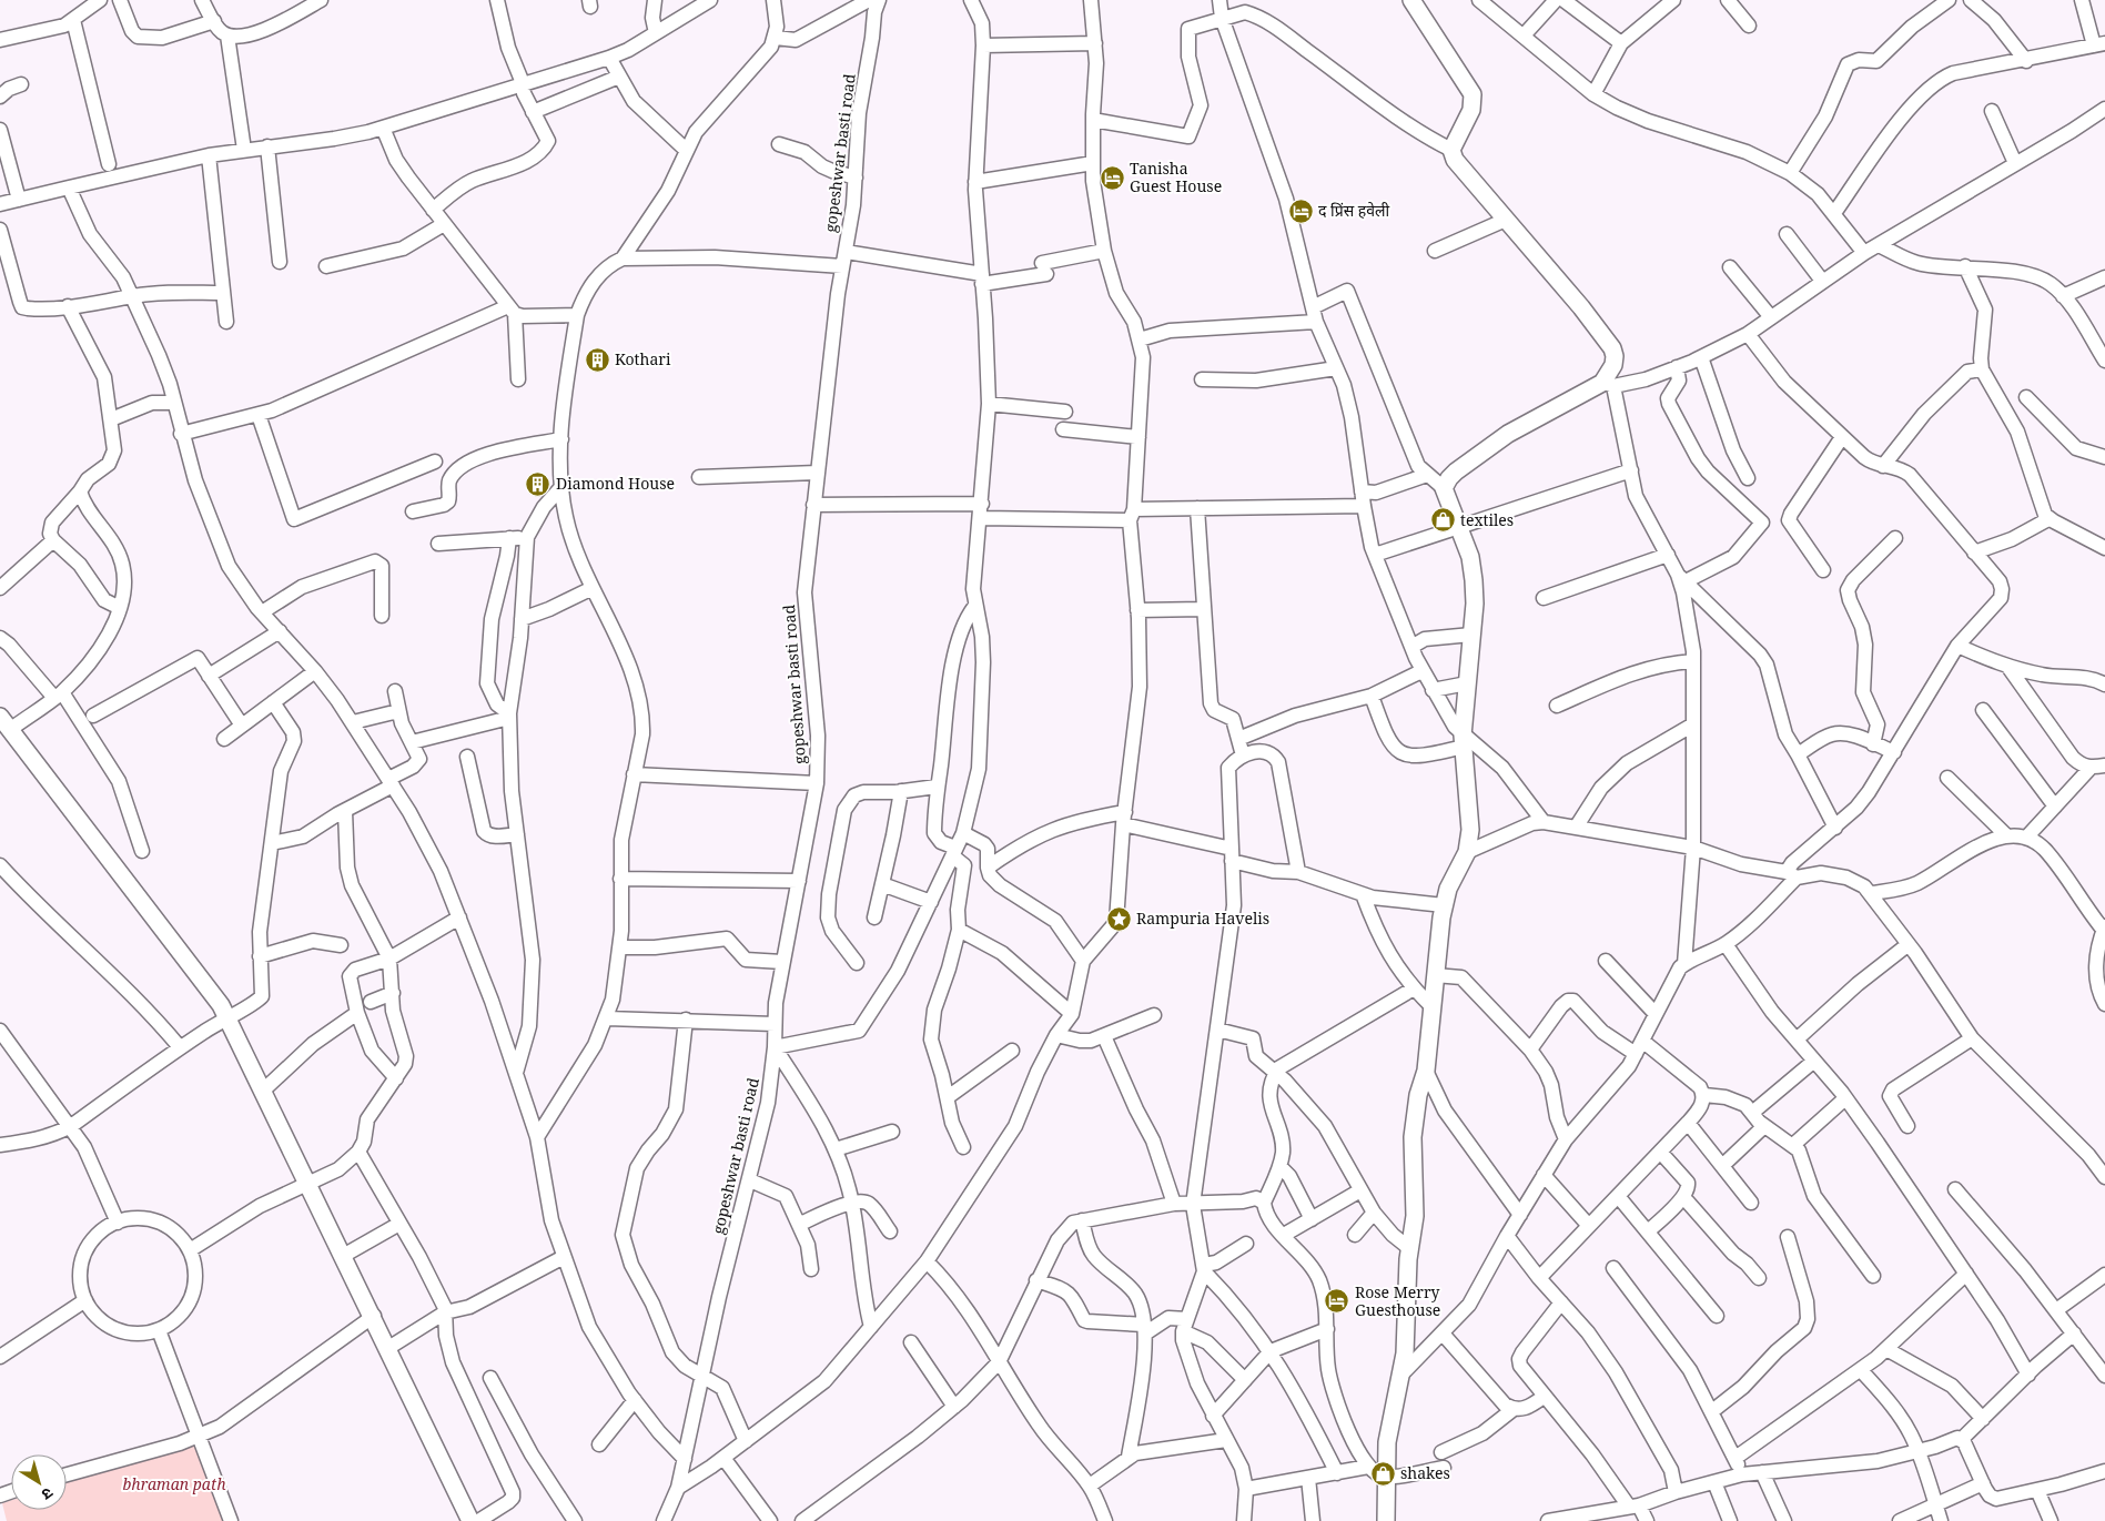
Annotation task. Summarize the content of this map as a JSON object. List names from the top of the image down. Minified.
{"streets":{"street":["gopeshwar basti road"]},"parks":["bhraman path"],"places":{"hotel":["Tanisha Guest House","द प्रिंस हवेली","Rose Merry Guesthouse"],"building":["Kothari","Diamond House"],"shop":["textiles","shakes"],"place":["Rampuria Havelis"]},"north":"bottom right"}
